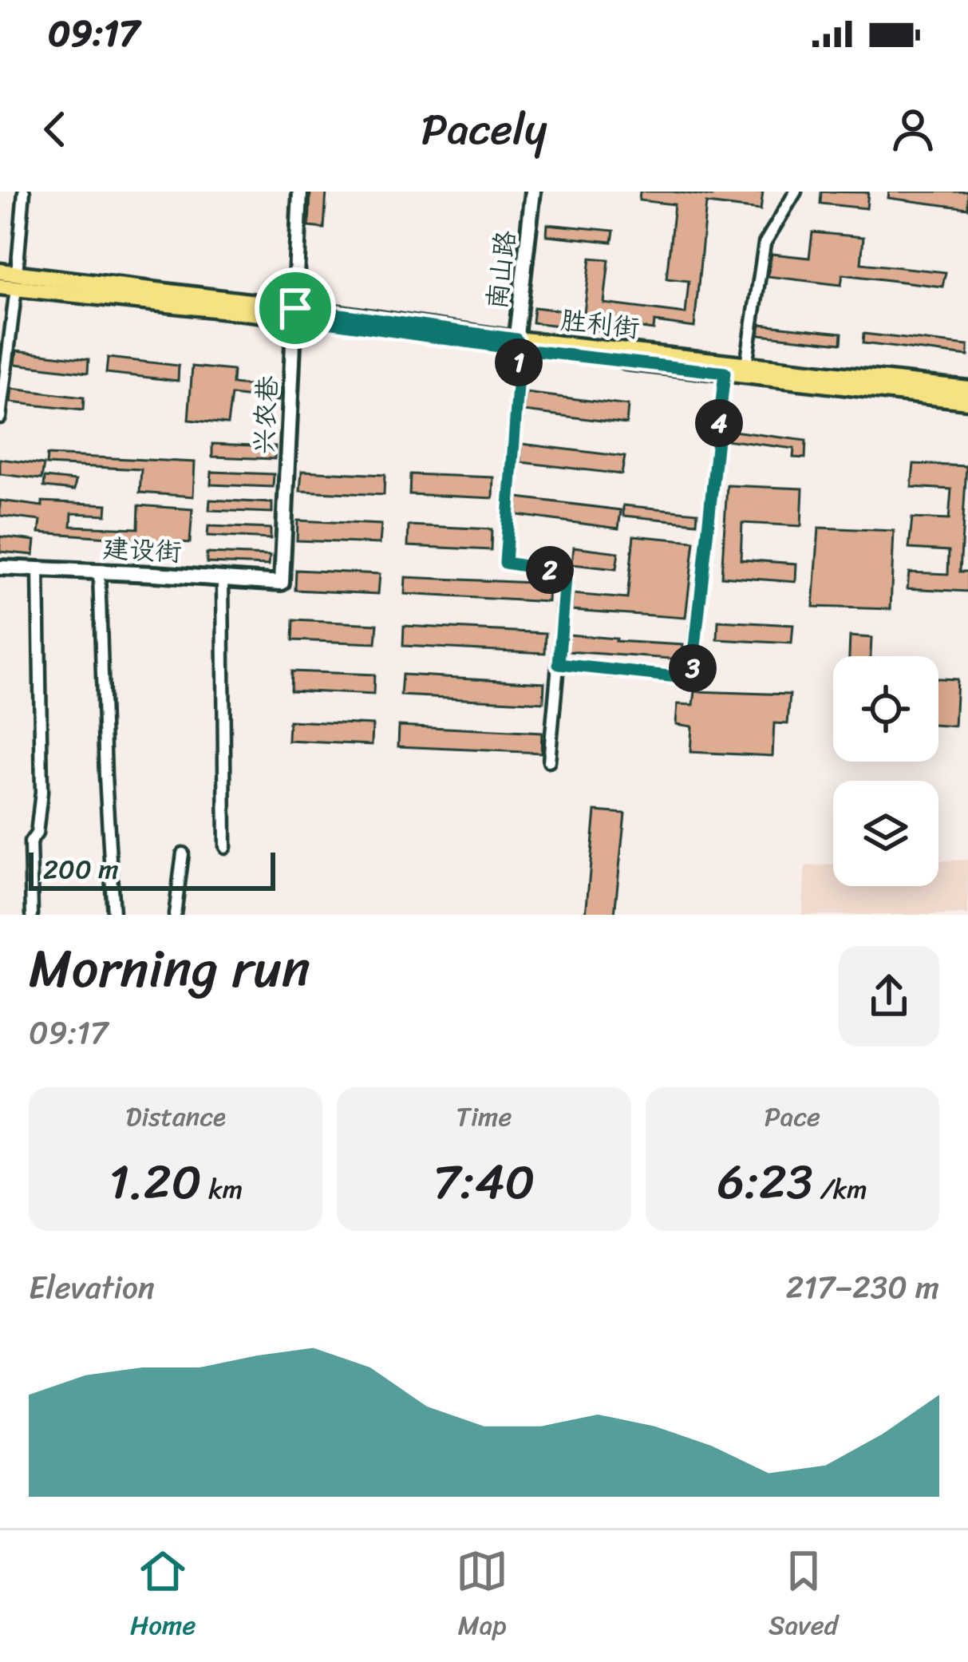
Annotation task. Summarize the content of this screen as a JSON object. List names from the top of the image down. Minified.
{"streets":{"main road":["胜利街"],"street":["南山路","兴农巷","建设街"]},"crossings":[["南山路","胜利街"],["胜利街","兴农巷"],["兴农巷","建设街"]],"scale_bar":"200 m","page":{"status":"09:17","header":"Pacely","pins":["1","4","2","3"],"scale":"200 m","heading":["Morning run","09:17"],"stats":[["Distance","1.20 km"],["Time","7:40"],["Pace","6:23 /km"]],"chart":["Elevation","217–230 m"],"tabs":["Home","Map","Saved"]}}
